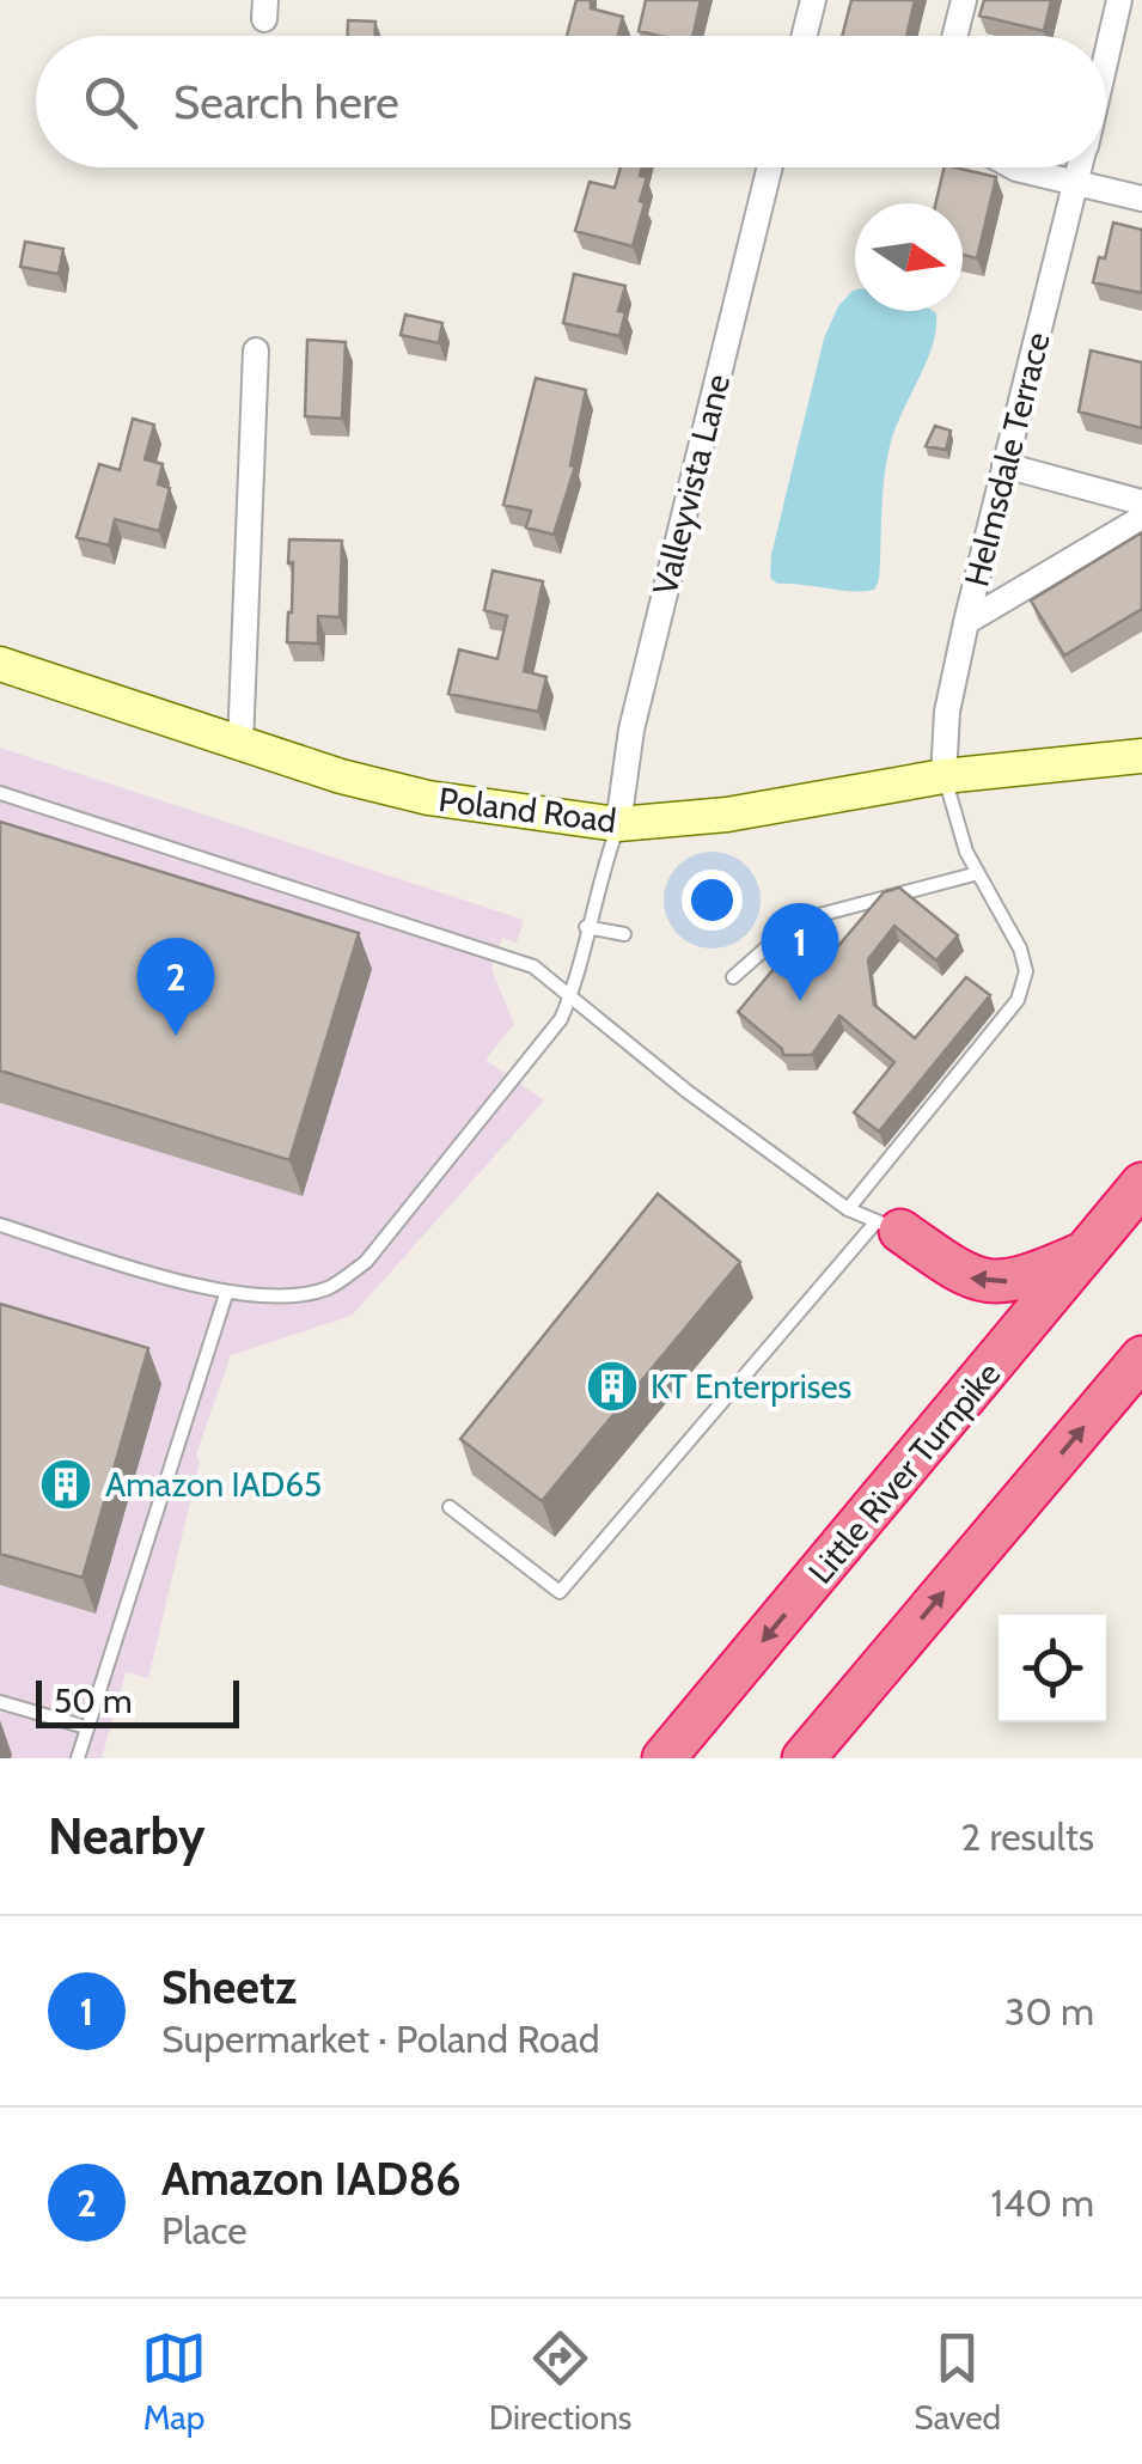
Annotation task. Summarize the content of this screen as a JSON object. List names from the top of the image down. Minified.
{"streets":{"highway":["Little River Turnpike"],"street":["Helmsdale Terrace","Valleyvista Lane","Poland Road"]},"crossings":[["Helmsdale Terrace","Poland Road"],["Valleyvista Lane","Poland Road"]],"places":{"building":["KT Enterprises","Amazon IAD65"]},"scale_bar":"50 m","north":"right","page":{"search":"Search here","pins":["1","2"],"scale":"50 m","heading":["Nearby","2 results"],"list":[{"mark":"1","name":"Sheetz","note":"Supermarket · Poland Road","value":"30 m"},{"mark":"2","name":"Amazon IAD86","note":"Place","value":"140 m"}],"nav":["Map","Directions","Saved"]}}
